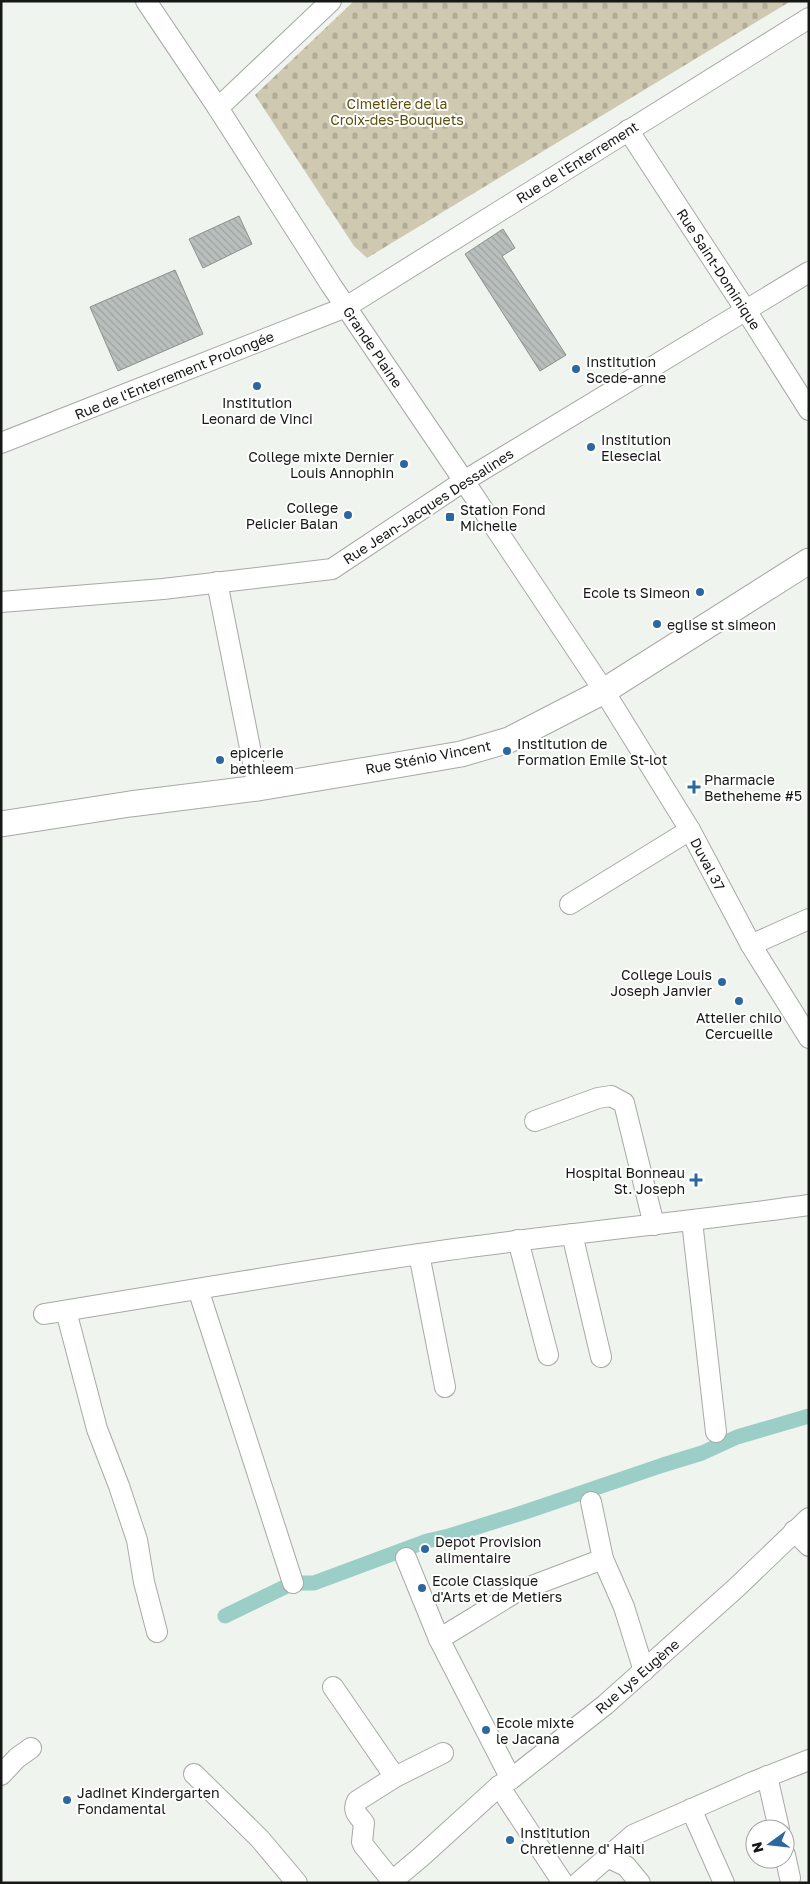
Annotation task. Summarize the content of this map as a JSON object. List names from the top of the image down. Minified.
{"streets":{"main road":["Rue Sténio Vincent"],"street":["Rue de l'Enterrement","Rue Saint-Dominique","Grande Plaine","Rue de l'Enterrement Prolongée","Rue Jean-Jacques Dessalines","Duval 37","Rue Lys Eugène"]},"crossings":[["Rue de l'Enterrement","Rue Saint-Dominique"],["Rue de l'Enterrement","Grande Plaine"],["Rue de l'Enterrement","Rue de l'Enterrement Prolongée"],["Rue Saint-Dominique","Rue Jean-Jacques Dessalines"],["Grande Plaine","Rue de l'Enterrement Prolongée"],["Grande Plaine","Rue Jean-Jacques Dessalines"],["Grande Plaine","Rue Sténio Vincent"],["Grande Plaine","Duval 37"],["Rue Sténio Vincent","Duval 37"]],"parks":["Cimetière de la Croix-des-Bouquets"],"places":{"other":["Institution Scede-anne","Institution Leonard de Vinci","Institution Elesecial","College mixte Dernier Louis Annophin","College Pelicier Balan","Ecole ts Simeon","eglise st simeon","Institution de Formation Emile St-lot","epicerie bethleem","College Louis Joseph Janvier","Attelier chilo Cercueille","Depot Provision alimentaire","Ecole Classique d'Arts et de Metiers","Ecole mixte le Jacana","Jadinet Kindergarten Fondamental","Institution Chretienne d' Haiti"],"transit":["Station Fond Michelle"],"health":["Pharmacie Betheheme #5","Hospital Bonneau St. Joseph"]},"north":"left"}
